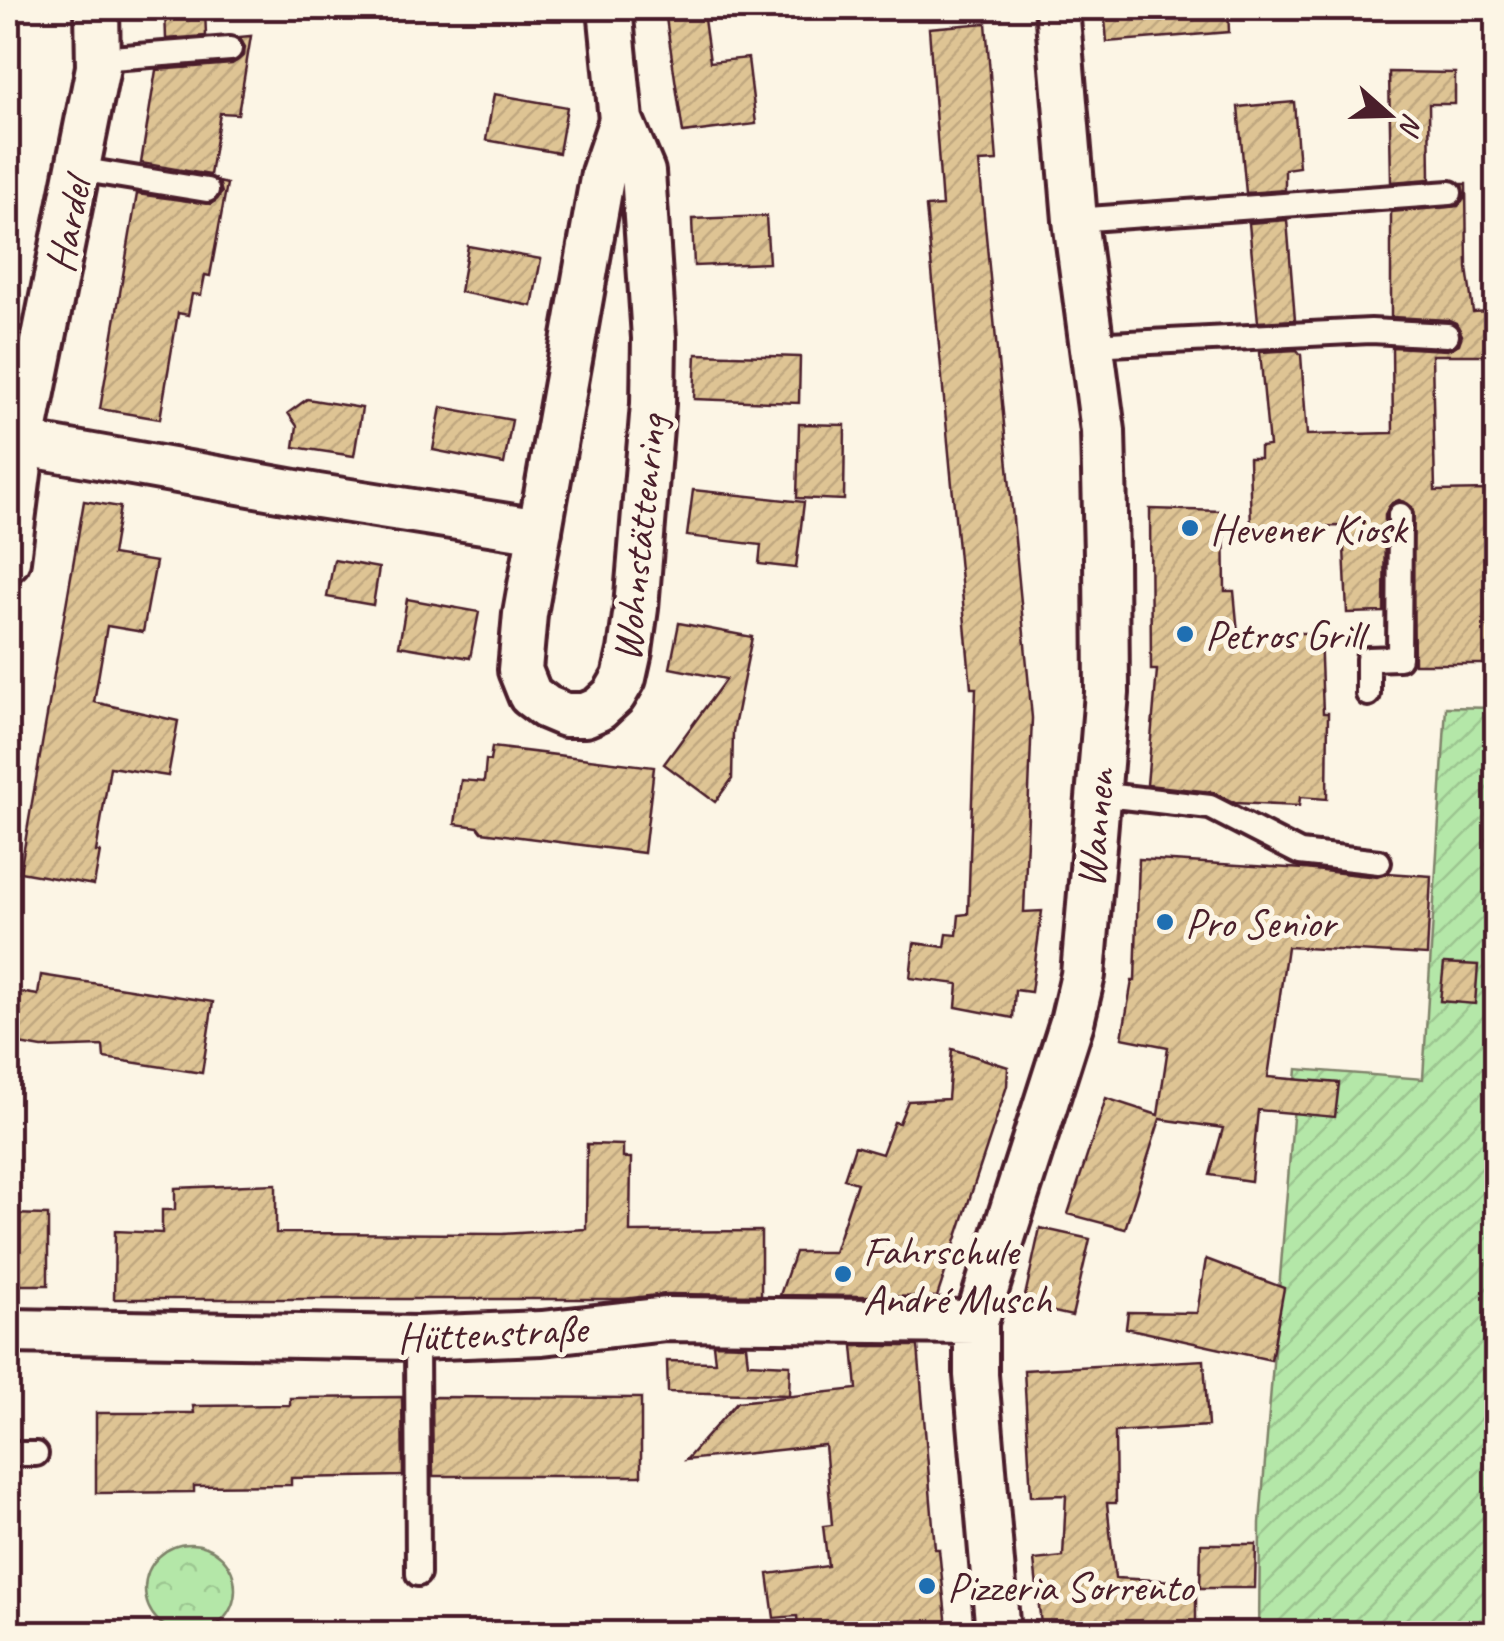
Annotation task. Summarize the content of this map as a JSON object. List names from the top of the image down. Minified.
{"streets":{"street":["Hardel","Wohnstättenring","Wannen","Hüttenstraße"]},"crossings":[["Wannen","Hüttenstraße"]],"places":["Hevener Kiosk","Petros Grill","Pro Senior","Fahrschule André Musch","Pizzeria Sorrento"],"north":"right"}
